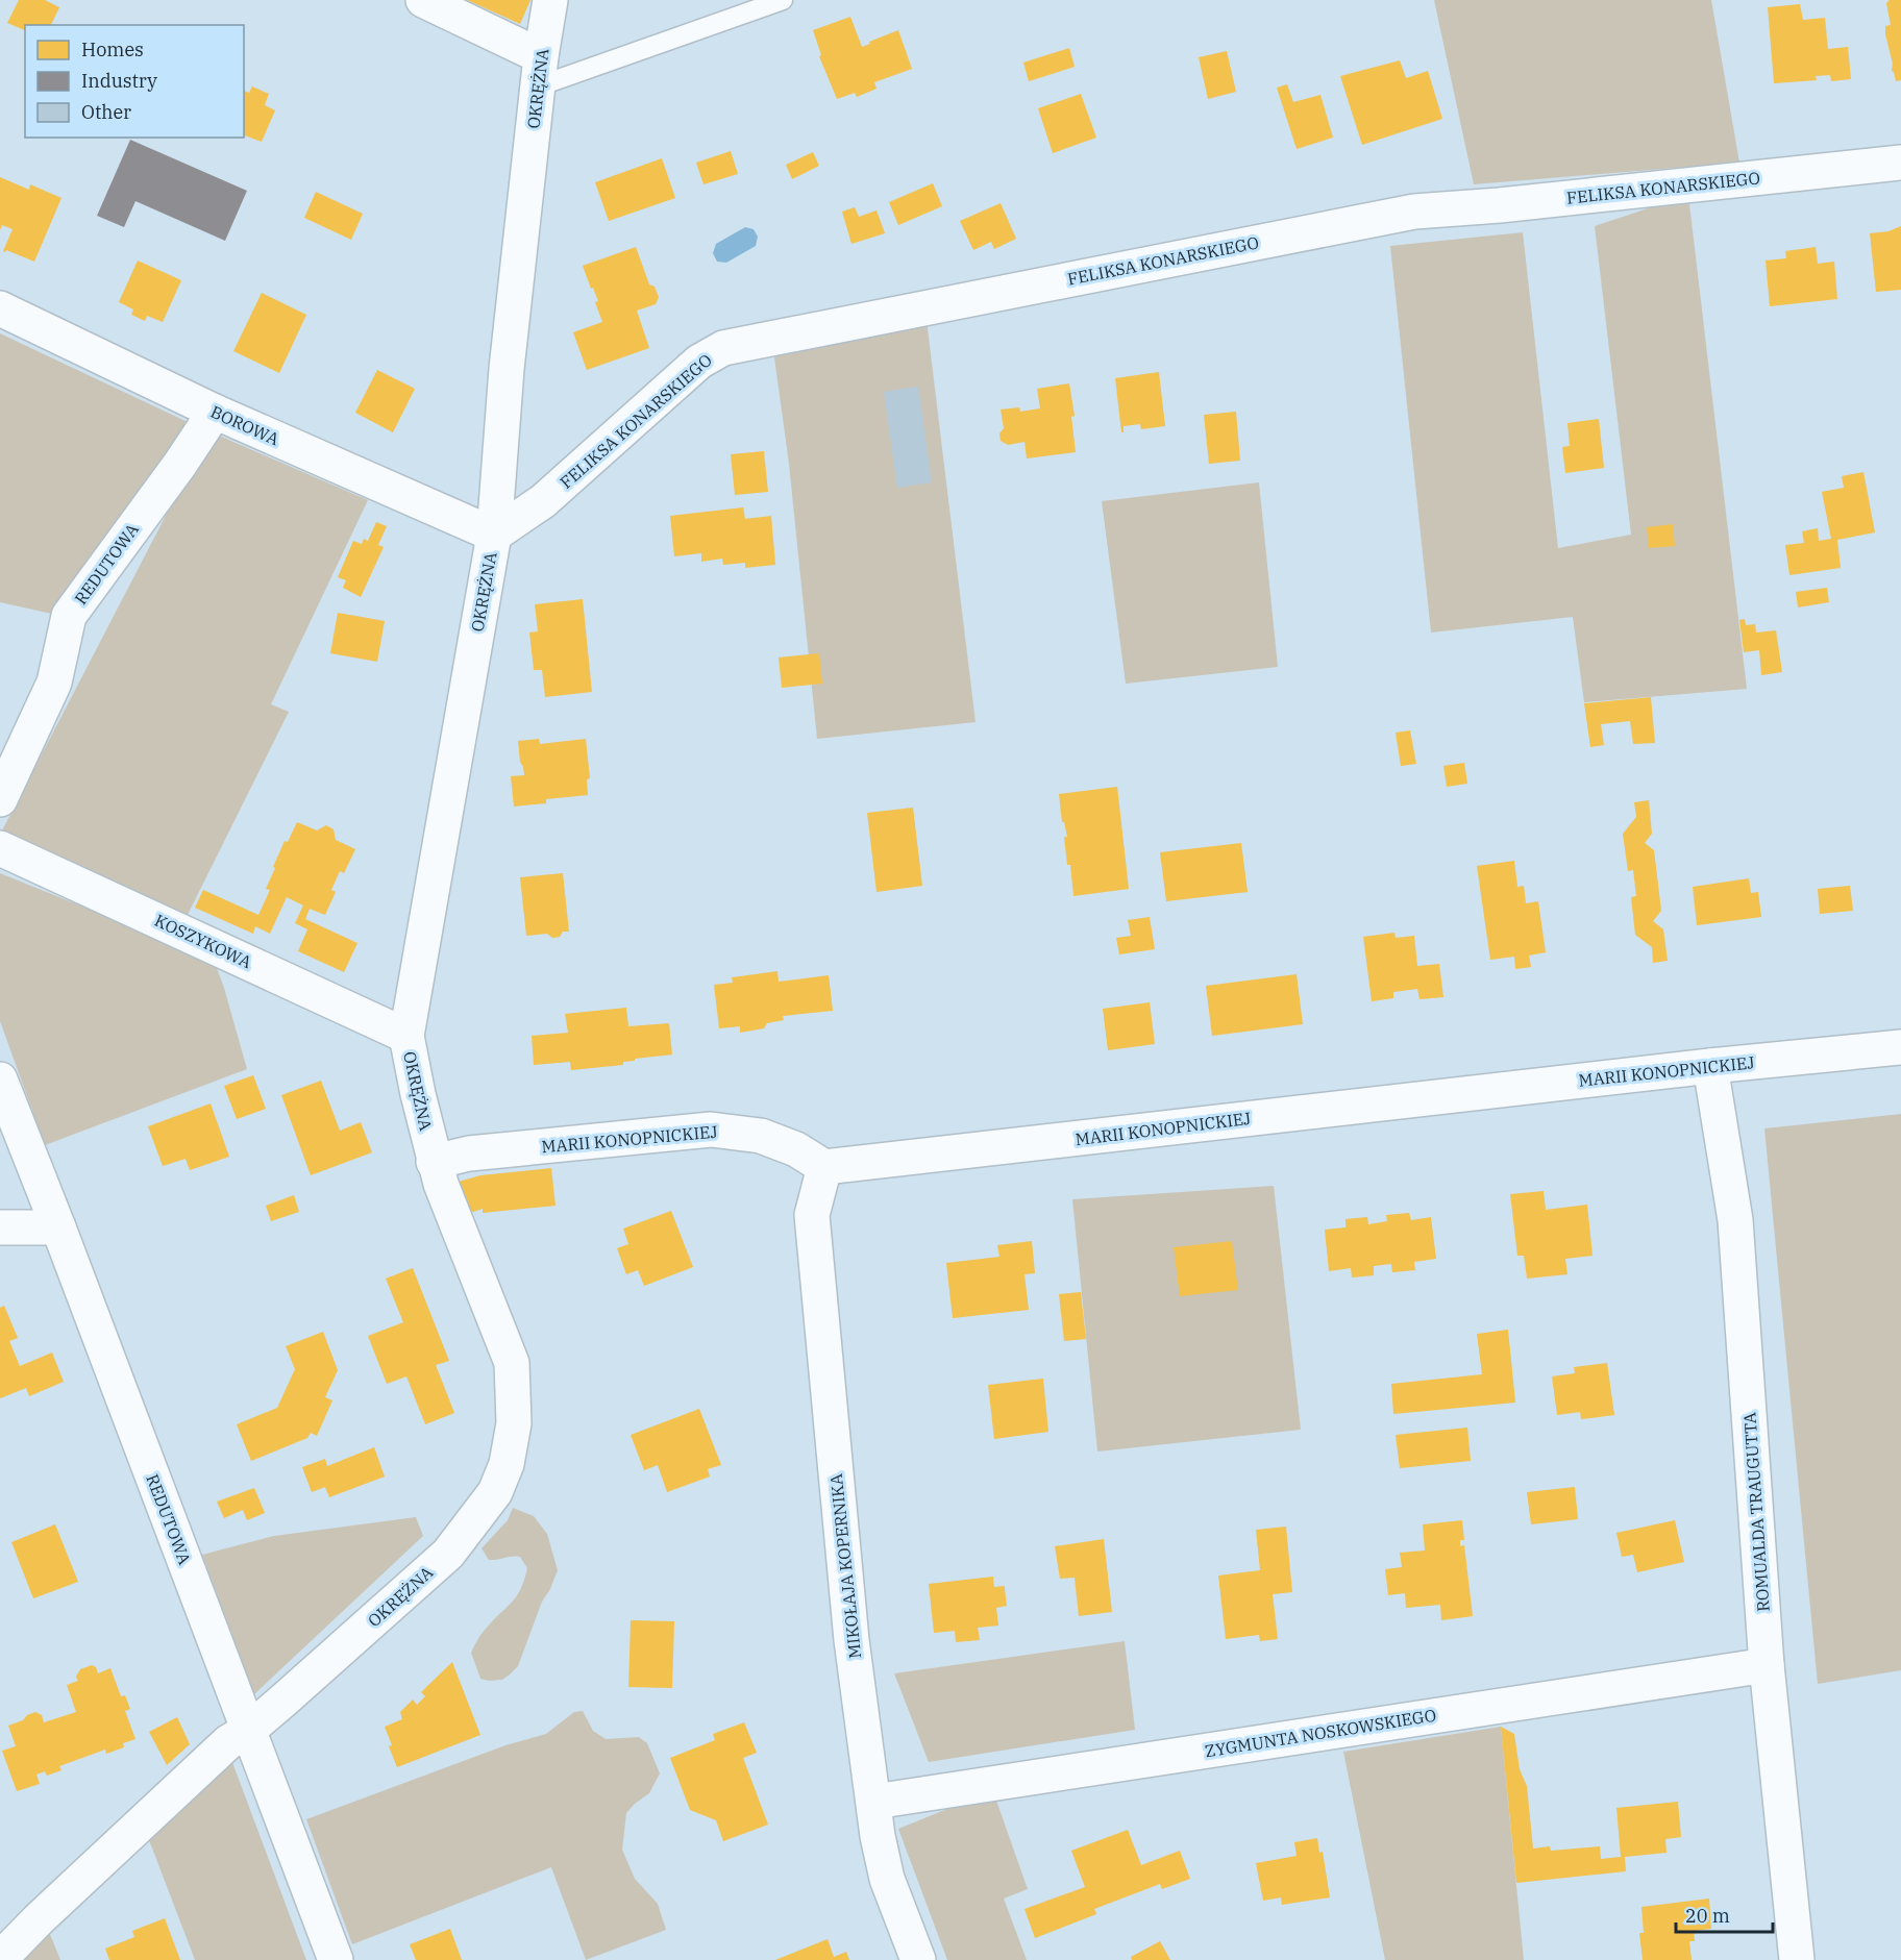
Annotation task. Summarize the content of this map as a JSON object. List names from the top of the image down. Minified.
{"streets":{"street":["OKRĘŻNA","FELIKSA KONARSKIEGO","BOROWA","REDUTOWA","KOSZYKOWA","MARII KONOPNICKIEJ","ROMUALDA TRAUGUTTA","MIKOŁAJA KOPERNIKA","ZYGMUNTA NOSKOWSKIEGO"]},"crossings":[["OKRĘŻNA","FELIKSA KONARSKIEGO"],["OKRĘŻNA","BOROWA"],["OKRĘŻNA","REDUTOWA"],["OKRĘŻNA","KOSZYKOWA"],["OKRĘŻNA","MARII KONOPNICKIEJ"],["FELIKSA KONARSKIEGO","BOROWA"],["BOROWA","REDUTOWA"],["MARII KONOPNICKIEJ","ROMUALDA TRAUGUTTA"],["MARII KONOPNICKIEJ","MIKOŁAJA KOPERNIKA"],["ROMUALDA TRAUGUTTA","ZYGMUNTA NOSKOWSKIEGO"],["MIKOŁAJA KOPERNIKA","ZYGMUNTA NOSKOWSKIEGO"]],"legend":["Homes","Industry","Other"],"scale_bar":"20 m"}
